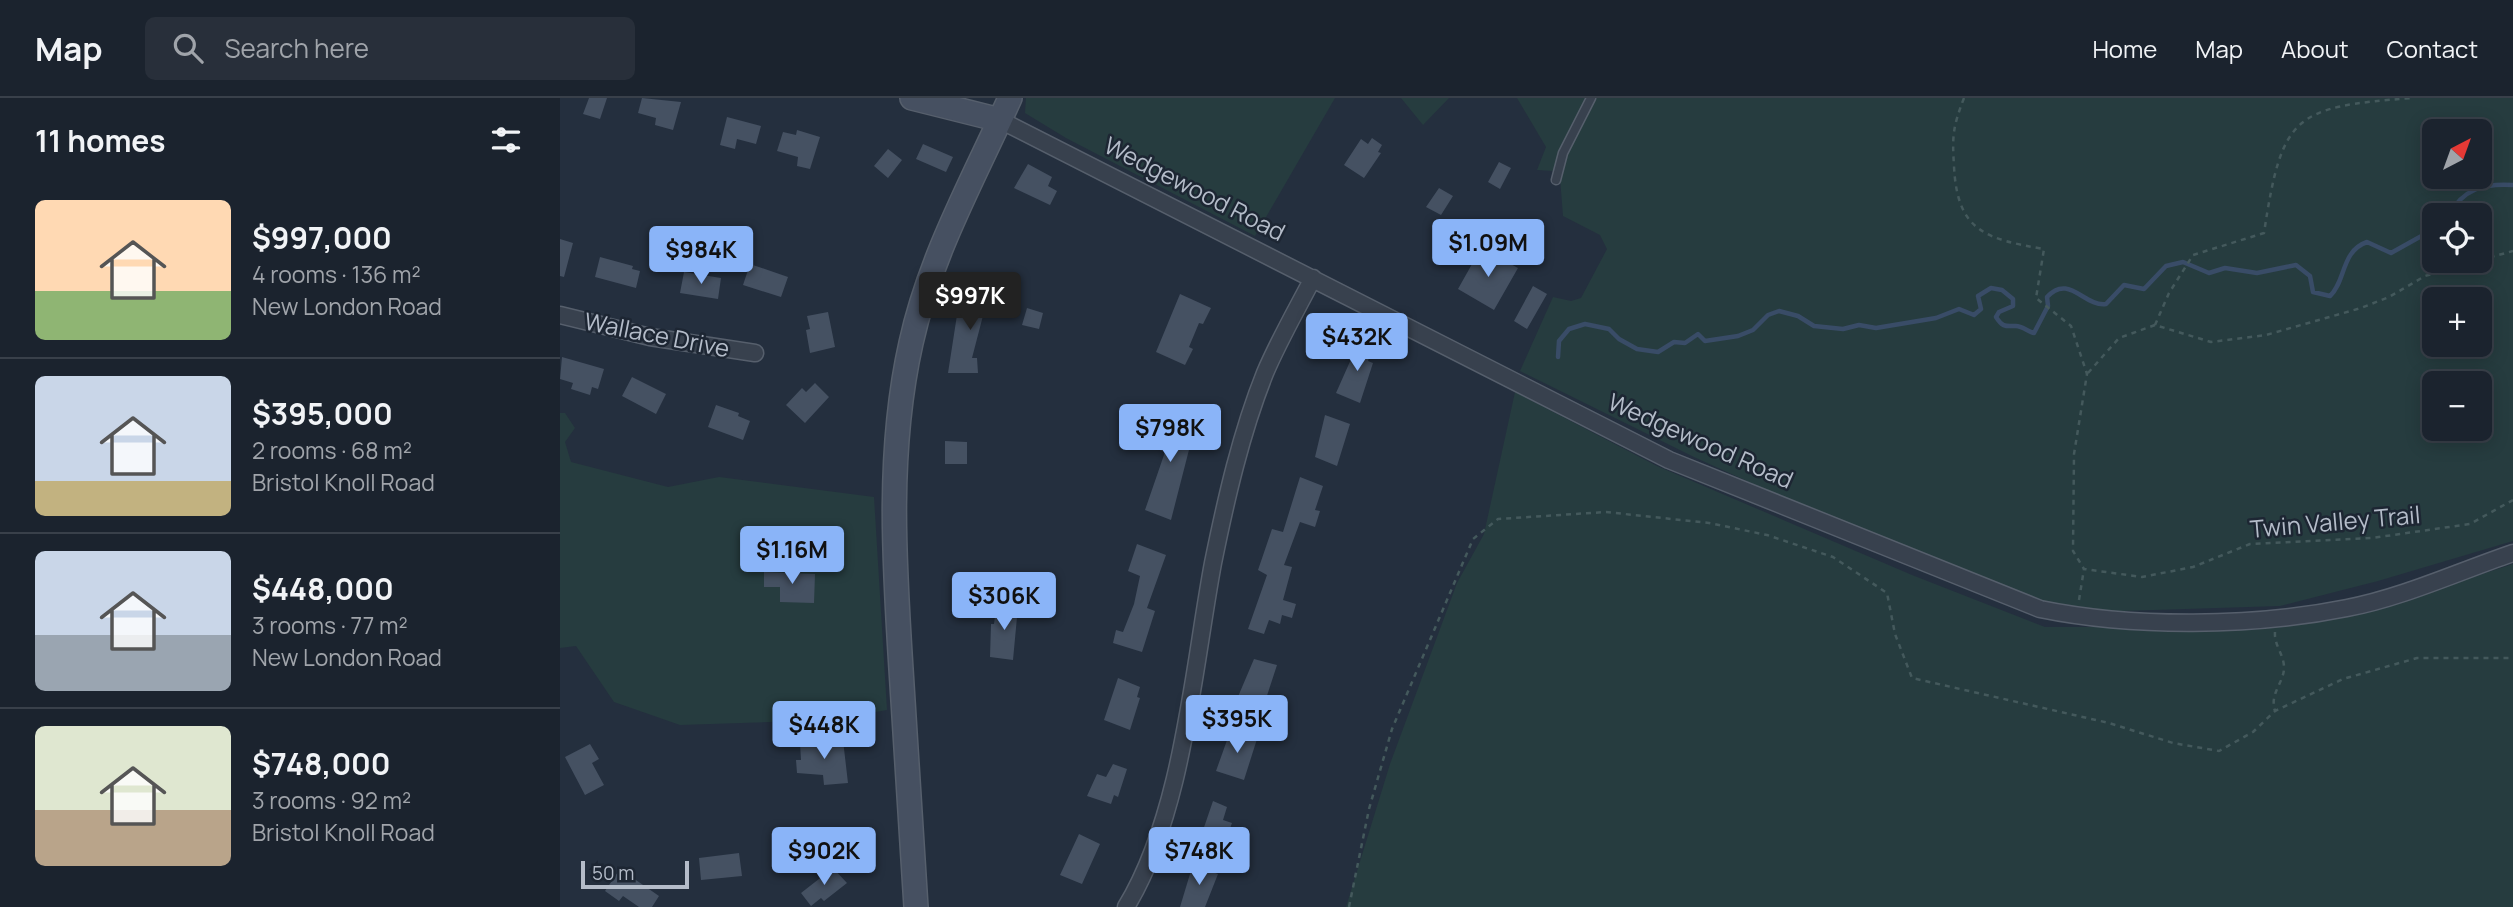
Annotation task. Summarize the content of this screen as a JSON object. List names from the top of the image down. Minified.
{"streets":{"main road":["Wedgewood Road"],"street":["Wallace Drive"],"path":["Twin Valley Trail"]},"scale_bar":"50 m","north":"top right","page":{"header":"Map","search":"Search here","nav":["Home","Map","About","Contact"],"heading":"11 homes","map_buttons":["+","−"],"list":[{"name":"$997,000","note":"4 rooms · 136 m² · New London Road"},{"name":"$395,000","note":"2 rooms · 68 m² · Bristol Knoll Road"},{"name":"$448,000","note":"3 rooms · 77 m² · New London Road"},{"name":"$748,000","note":"3 rooms · 92 m² · Bristol Knoll Road"}],"price":["$1.09M","$984K","$997K","$432K","$798K","$1.16M","$306K","$395K","$448K","$902K","$748K"],"scale":"50 m"}}
